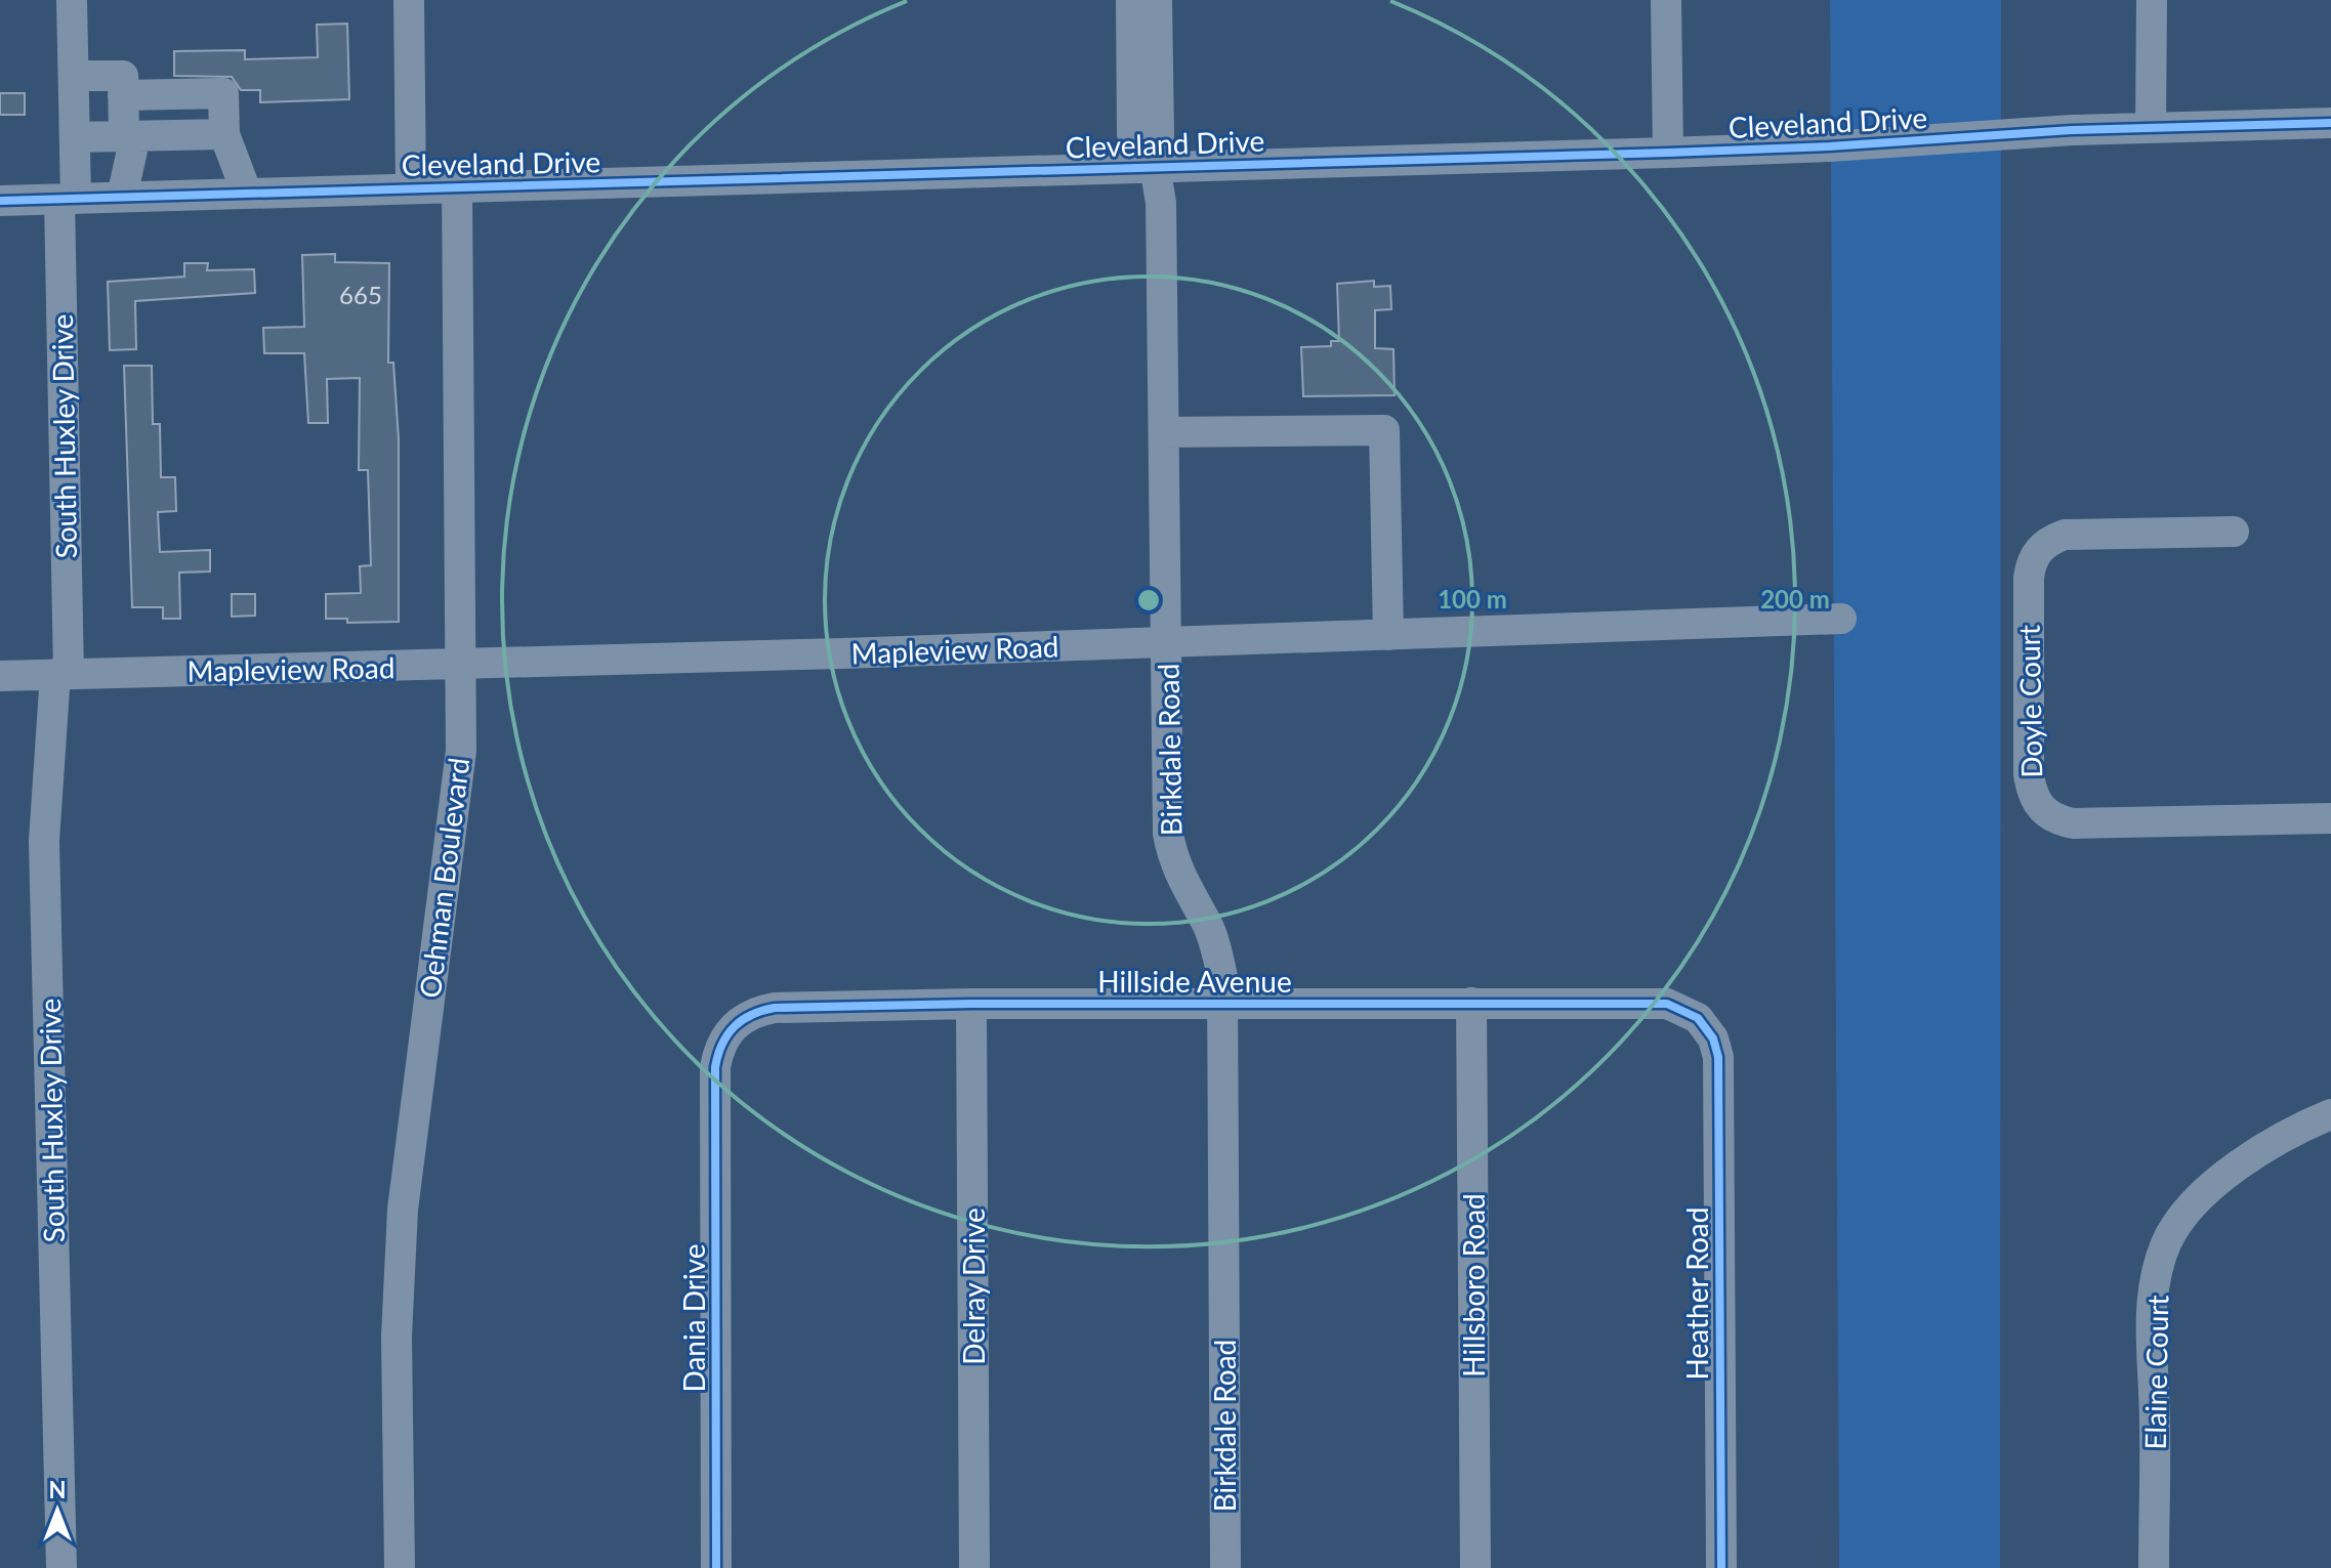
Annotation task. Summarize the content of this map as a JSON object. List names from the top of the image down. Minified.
{"streets":{"street":["Cleveland Drive","South Huxley Drive","Mapleview Road","Doyle Court","Birkdale Road","Oehman Boulevard","Hillside Avenue","Hillsboro Road","Delray Drive","Heather Road","Dania Drive","Elaine Court"]},"crossings":[["Cleveland Drive","South Huxley Drive"],["Cleveland Drive","Birkdale Road"],["Cleveland Drive","Oehman Boulevard"],["South Huxley Drive","Mapleview Road"],["Mapleview Road","Birkdale Road"],["Mapleview Road","Oehman Boulevard"],["Birkdale Road","Hillside Avenue"],["Hillside Avenue","Hillsboro Road"],["Hillside Avenue","Delray Drive"],["Hillside Avenue","Heather Road"],["Hillside Avenue","Dania Drive"]],"house_numbers":["665"],"north":"top","rings":["100 m","200 m"]}
